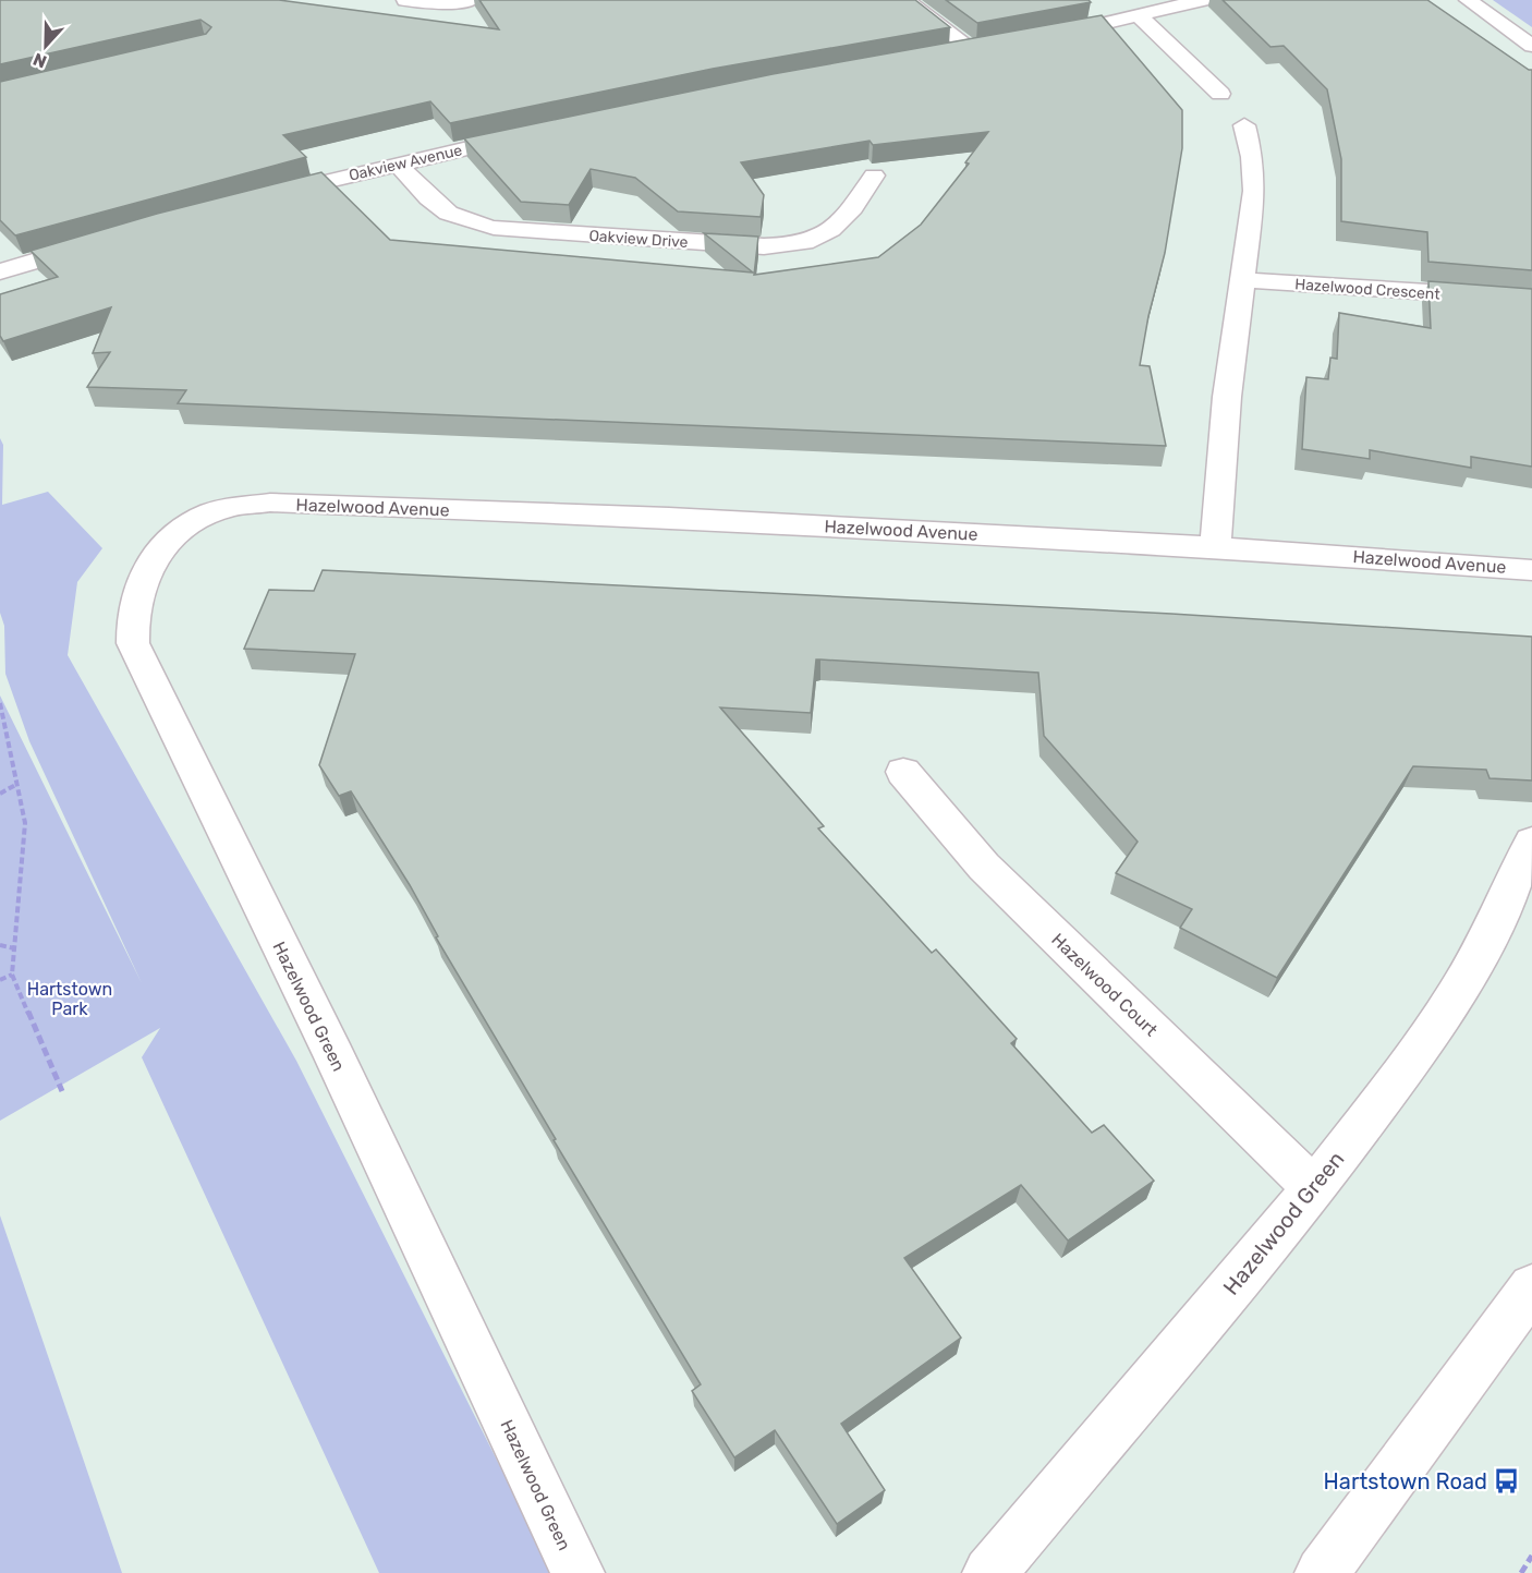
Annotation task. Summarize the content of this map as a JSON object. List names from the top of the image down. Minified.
{"streets":{"street":["Oakview Avenue","Oakview Drive","Hazelwood Crescent","Hazelwood Avenue","Hazelwood Court","Hazelwood Green"]},"crossings":[["Oakview Avenue","Oakview Drive"],["Hazelwood Avenue","Hazelwood Green"],["Hazelwood Court","Hazelwood Green"]],"parks":["Hartstown Park"],"places":{"bus stop":["Hartstown Road"]},"north":"bottom"}
